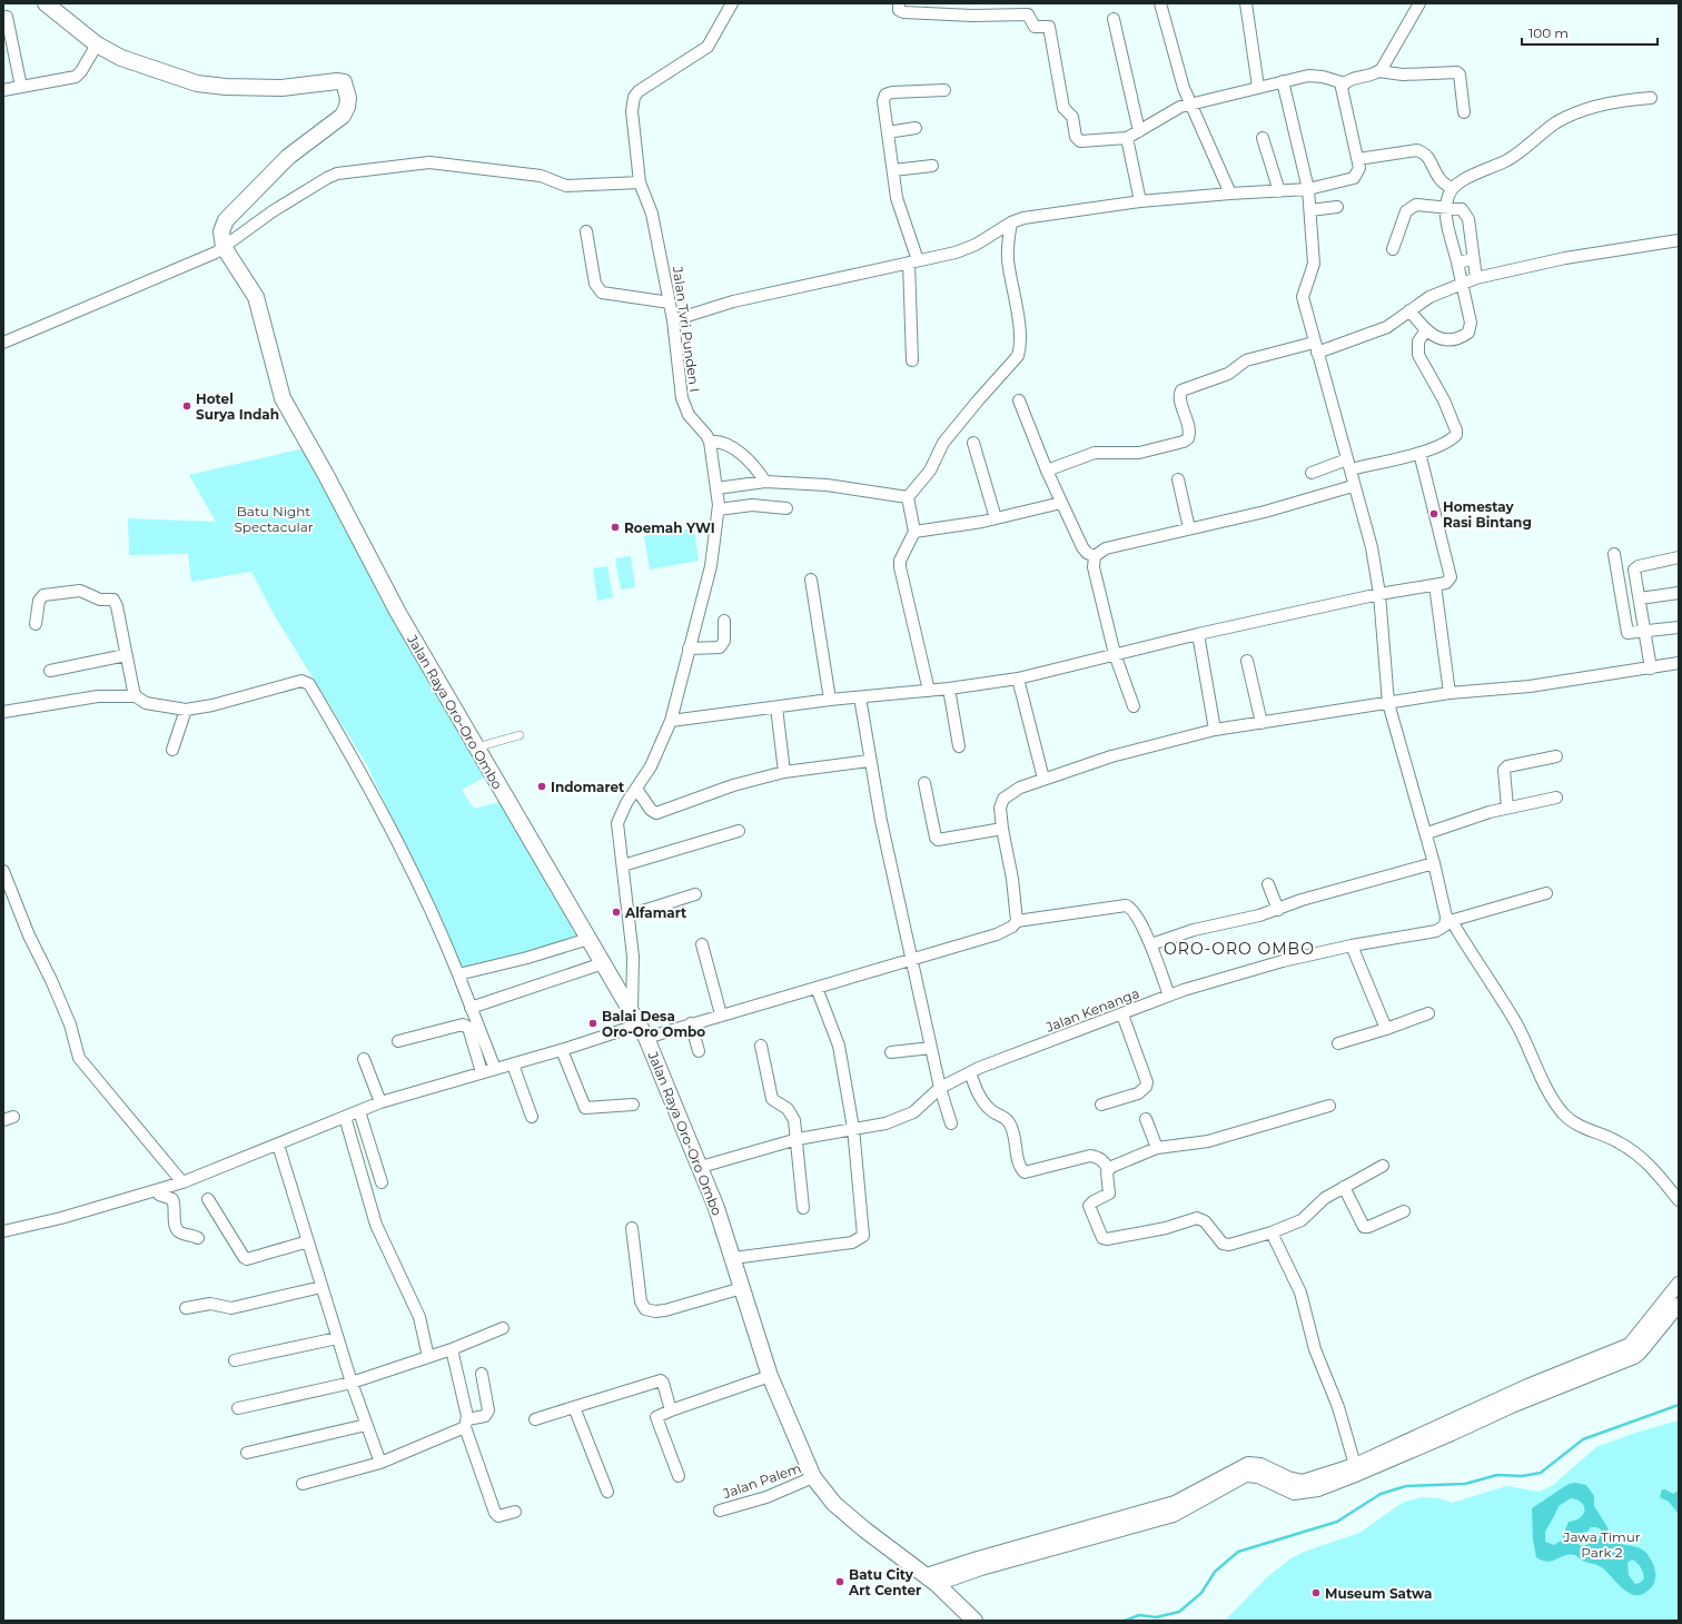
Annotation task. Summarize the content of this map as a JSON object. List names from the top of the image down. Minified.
{"streets":{"main road":["Jalan Raya Oro-Oro Ombo"],"street":["Jalan Tvri Punden I","Jalan Kenanga","Jalan Palem"]},"crossings":[["Jalan Tvri Punden I","Jalan Raya Oro-Oro Ombo"],["Jalan Raya Oro-Oro Ombo","Jalan Kenanga"],["Jalan Raya Oro-Oro Ombo","Jalan Palem"]],"districts":["ORO-ORO OMBO"],"parks":["Batu Night Spectacular","Jawa Timur Park 2"],"places":["Hotel Surya Indah","Homestay Rasi Bintang","Roemah YWI","Indomaret","Alfamart","Balai Desa Oro-Oro Ombo","Batu City Art Center","Museum Satwa"],"scale_bar":"100 m"}
